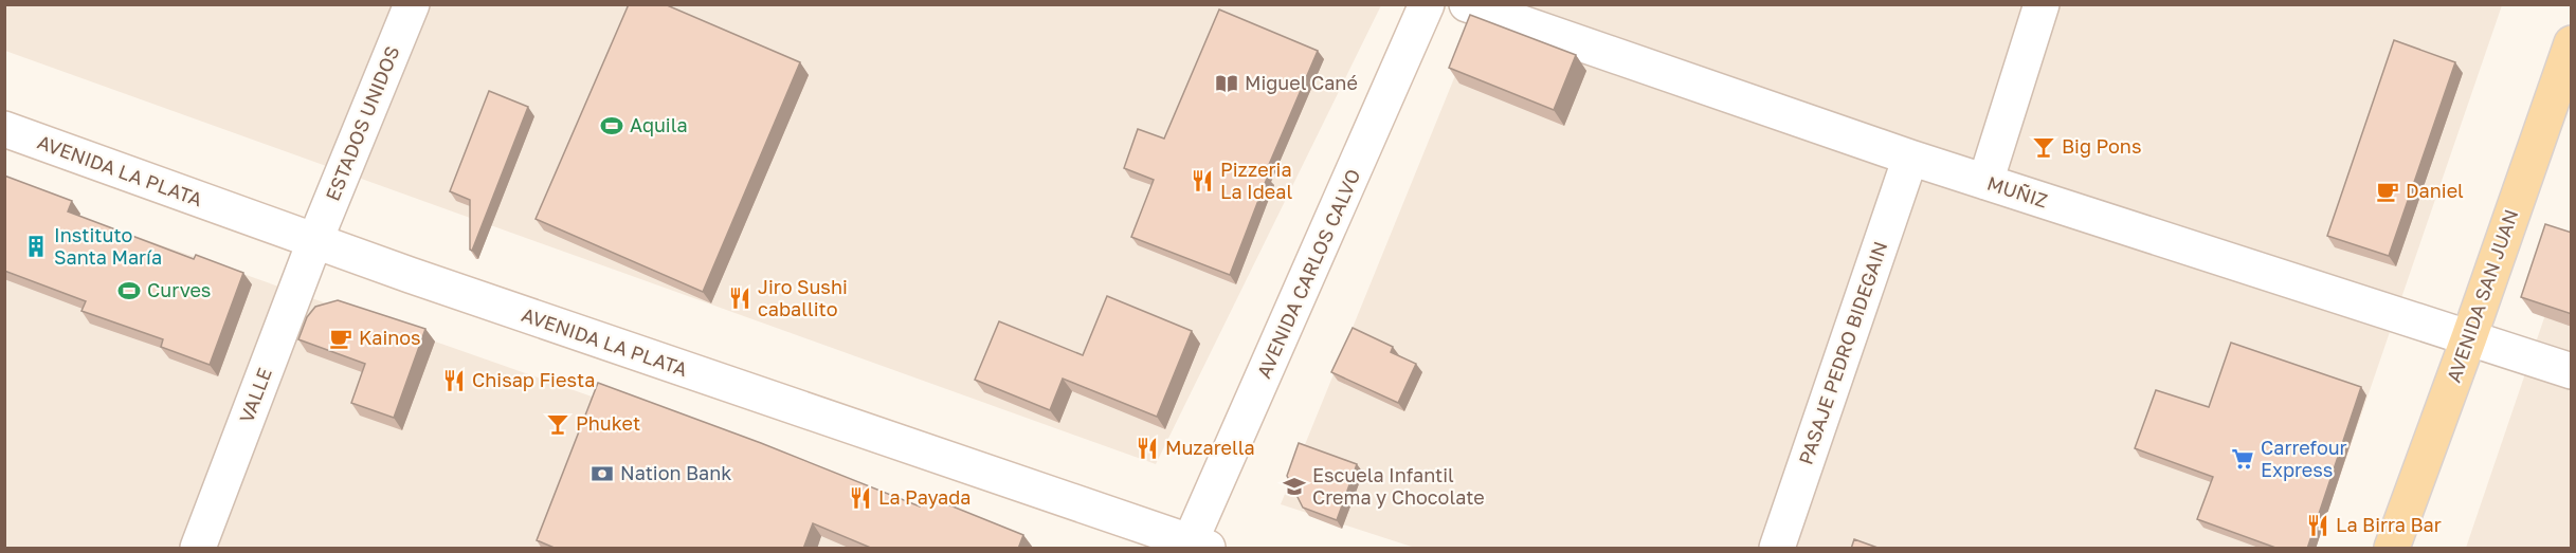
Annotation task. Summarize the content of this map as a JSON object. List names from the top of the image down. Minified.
{"streets":{"main road":["AVENIDA SAN JUAN"],"street":["ESTADOS UNIDOS","AVENIDA LA PLATA","MUÑIZ","AVENIDA CARLOS CALVO","PASAJE PEDRO BIDEGAIN","VALLE"]},"crossings":[["ESTADOS UNIDOS","AVENIDA LA PLATA"],["ESTADOS UNIDOS","VALLE"],["AVENIDA LA PLATA","AVENIDA CARLOS CALVO"],["AVENIDA LA PLATA","VALLE"],["MUÑIZ","AVENIDA SAN JUAN"],["MUÑIZ","PASAJE PEDRO BIDEGAIN"]],"places":{"library":["Miguel Cané"],"sports":["Aquila","Curves"],"bar":["Big Pons","Phuket"],"restaurant":["Pizzeria La Ideal","Jiro Sushi caballito","Chisap Fiesta","Muzarella","La Payada","La Birra Bar"],"cafe":["Daniel","Kainos"],"building":["Instituto Santa María"],"supermarket":["Carrefour Express"],"bank":["Nation Bank"],"school or university":["Escuela Infantil Crema y Chocolate"]}}
